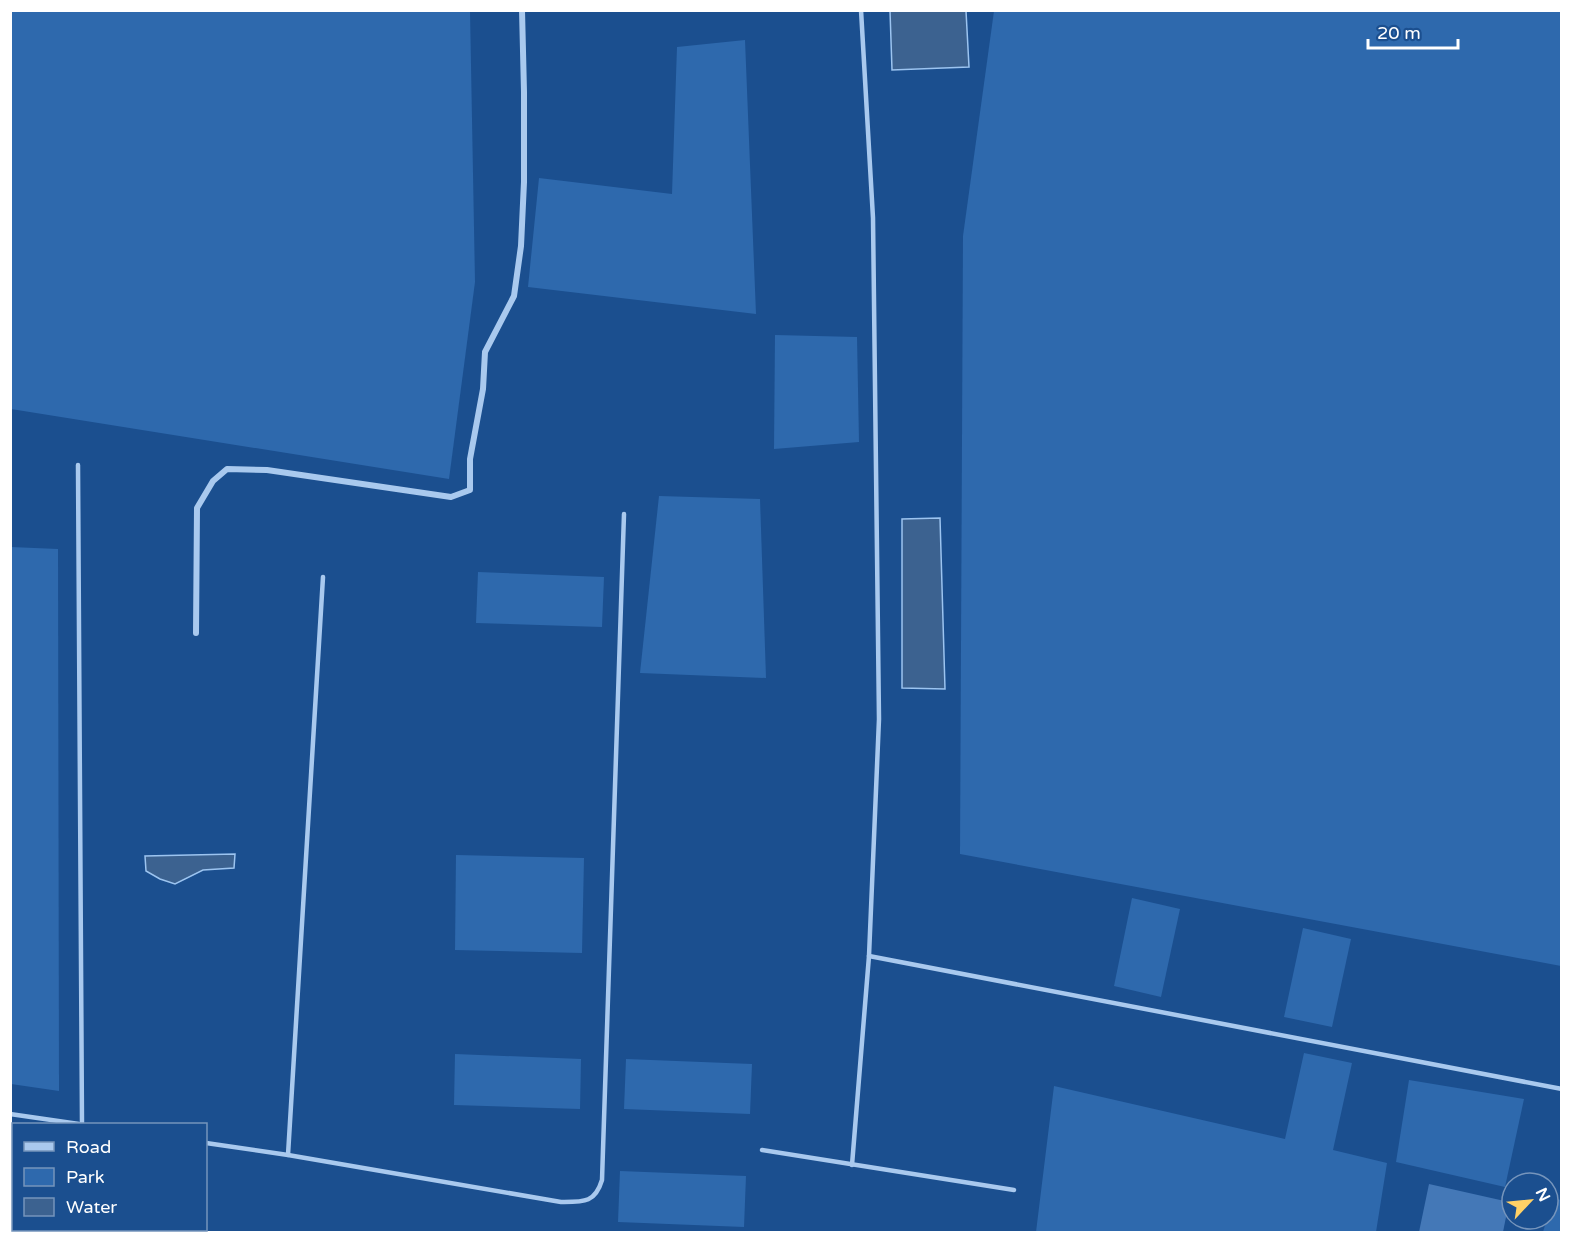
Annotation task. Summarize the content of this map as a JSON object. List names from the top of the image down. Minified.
{"legend":["Road","Park","Water"],"scale_bar":"20 m","north":"top right"}
